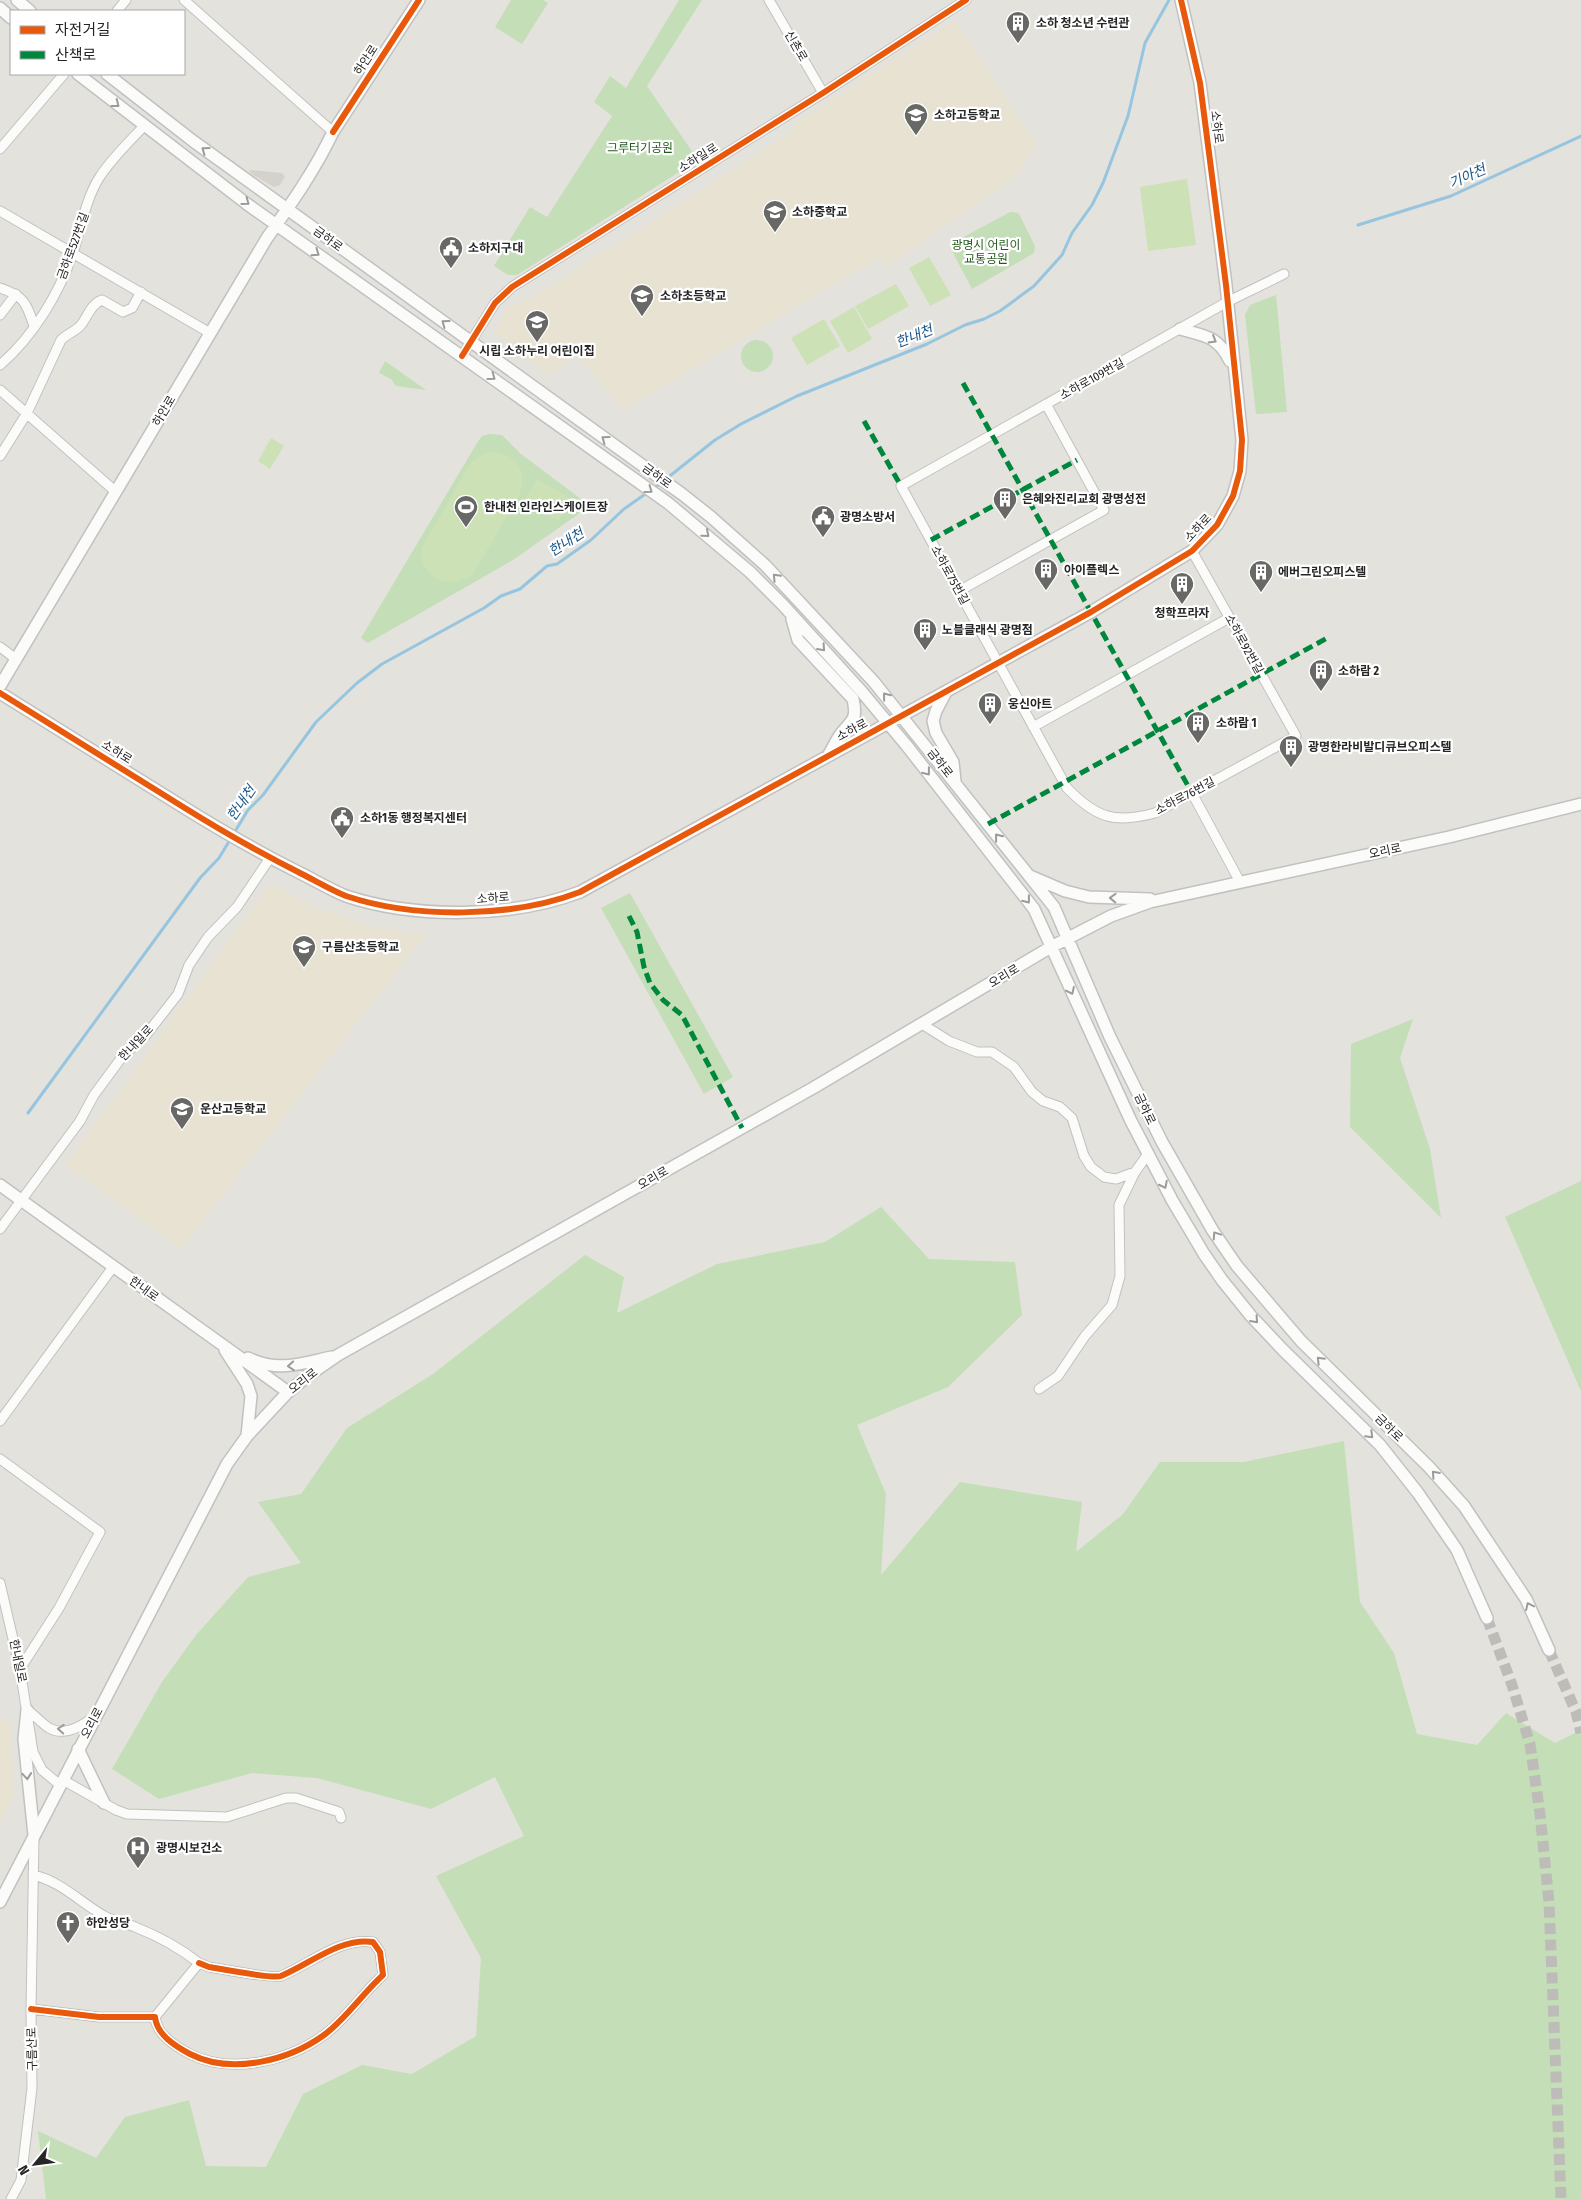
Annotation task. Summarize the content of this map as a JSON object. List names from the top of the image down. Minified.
{"streets":{"main road":["하안로","소하로","금하로","오리로","한내로"],"street":["신촌로","소하일로","금하로527번길","소하로109번길","소하로75번길","소하로92번길","소하로76번길","한내일로","구름산로"]},"crossings":[["신촌로","소하일로"],["하안로","금하로"],["소하로","금하로"],["소하로","소하로109번길"],["소하로","소하로75번길"],["소하로","소하로92번길"],["소하로","소하로76번길"],["소하로","한내일로"],["소하일로","금하로"],["금하로","금하로527번길"],["금하로","오리로"],["소하로109번길","소하로75번길"],["소하로75번길","소하로76번길"],["소하로92번길","소하로76번길"],["오리로","한내일로"],["오리로","한내로"],["오리로","구름산로"],["한내일로","한내로"]],"water":["기아천","한내천"],"parks":["그루터기공원","광명시 어린이 교통공원"],"places":{"building":["소하 청소년 수련관","은혜와진리교회 광명성전","아이플렉스","에버그린오피스텔","청학프라자","노블클래식 광명점","소하람 2","웅신아트","소하람 1","광명한라비발디큐브오피스텔"],"school or university":["소하고등학교","소하중학교","소하초등학교","시립 소하누리 어린이집","구름산초등학교","운산고등학교"],"public building":["소하지구대","광명소방서","소하1동 행정복지센터"],"sports":["한내천 인라인스케이트장"],"hospital":["광명시보건소"],"church":["하안성당"]},"legend":["자전거길","산책로"],"north":"bottom left"}
